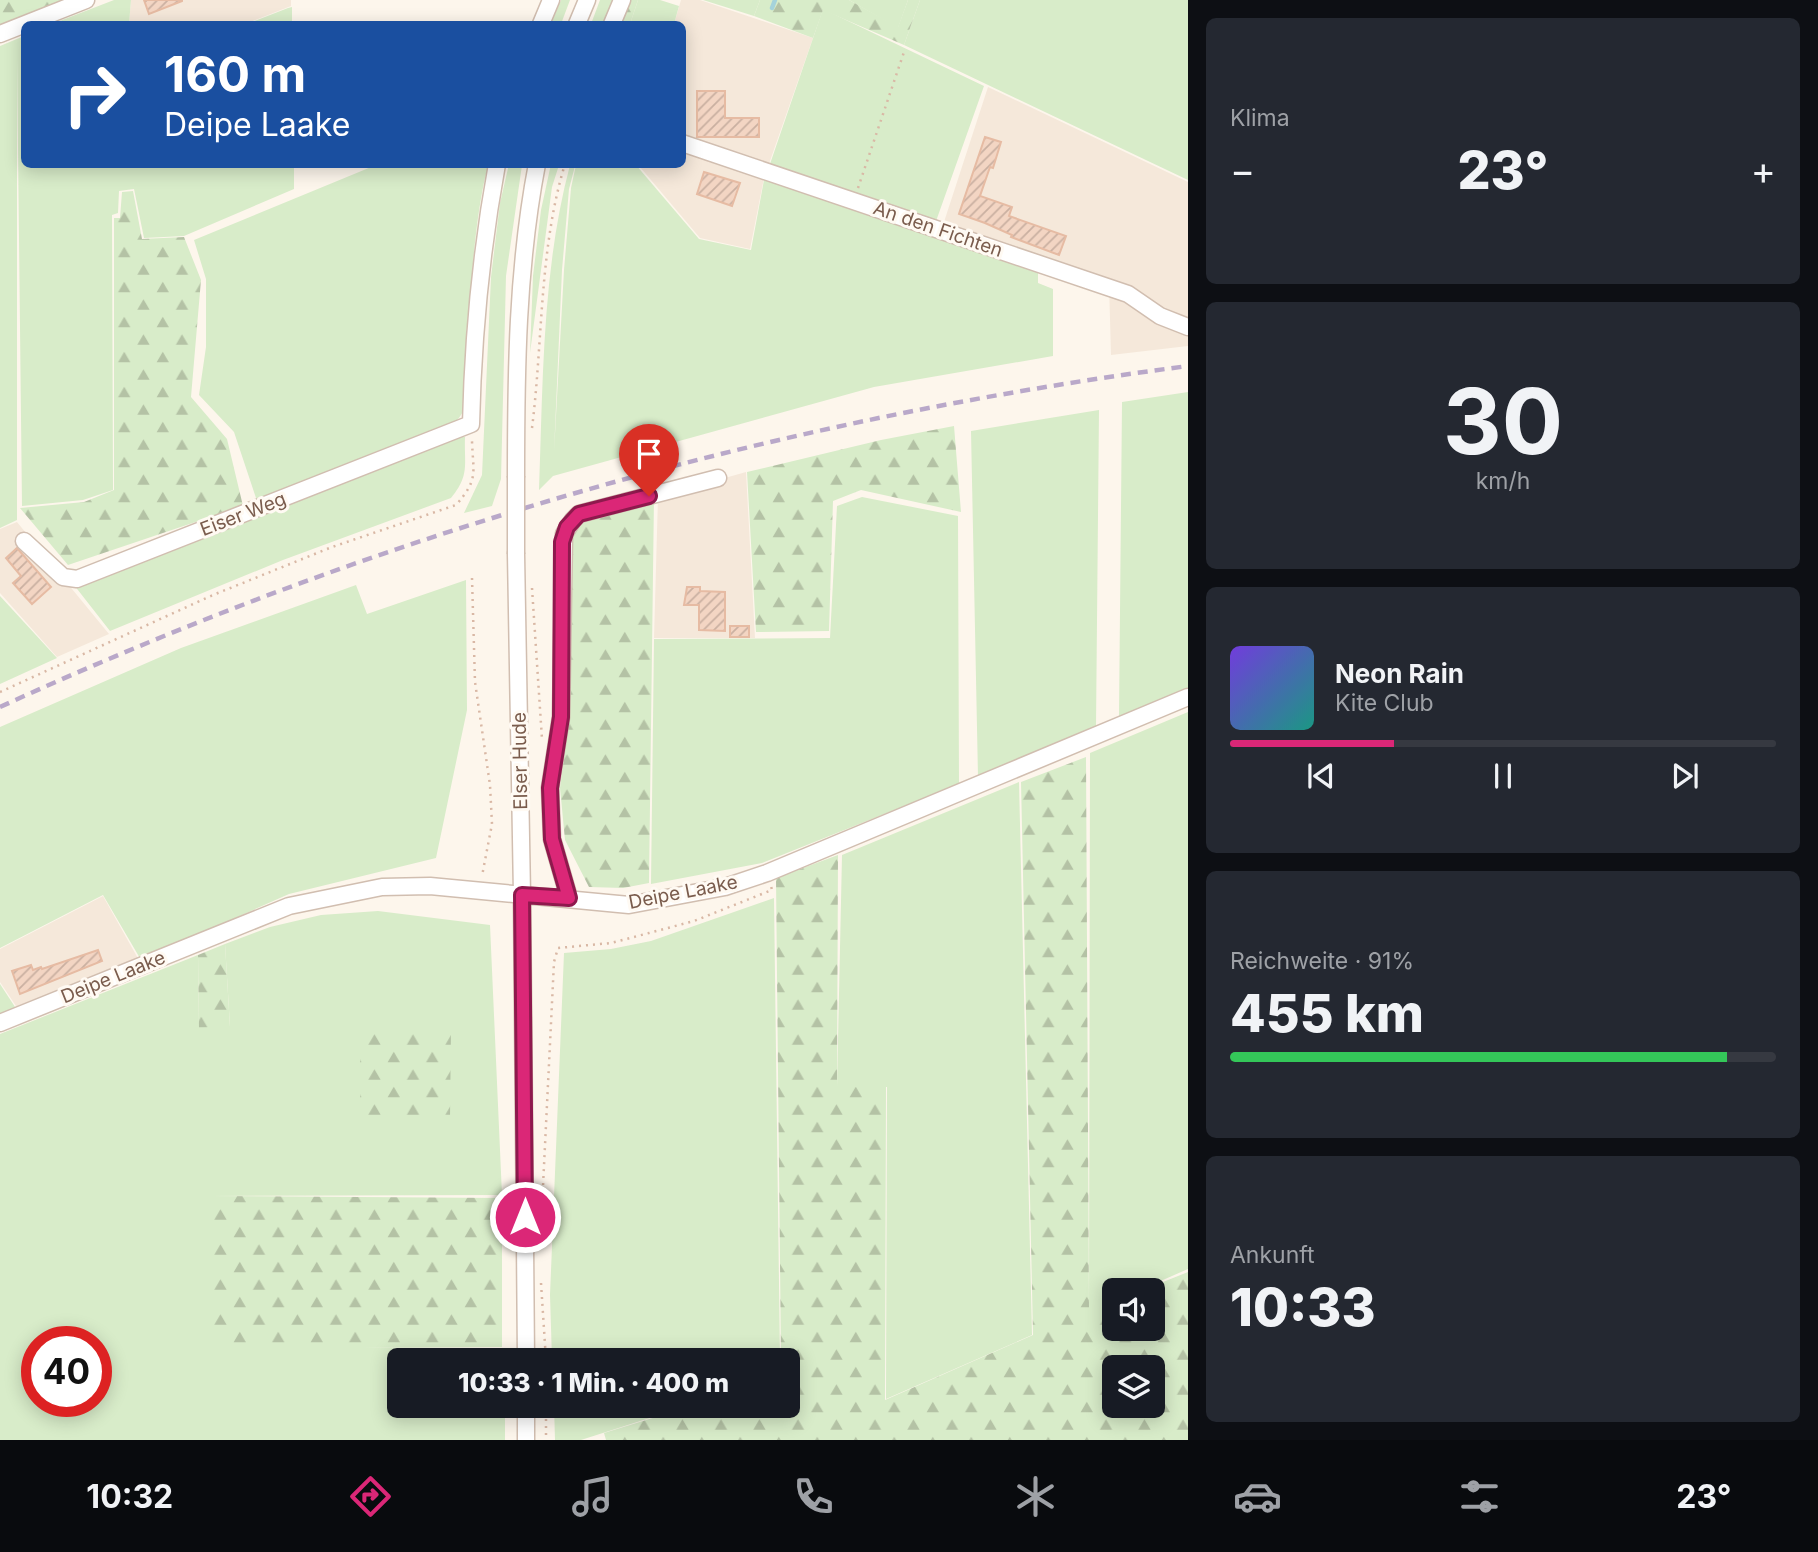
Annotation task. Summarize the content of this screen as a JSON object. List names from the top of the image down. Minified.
{"streets":{"street":["An den Fichten","Eiser Weg","Elser Hude","Deipe Laake"]},"crossings":[["Elser Hude","Deipe Laake"]],"page":{"tile":["Klima",["30","km/h"],["Reichweite · 91%","455 km"],["Ankunft","10:33"]],"turn":["160 m","Deipe Laake"],"heat":["−","23°","+"],"song":["Neon Rain","Kite Club"],"limit":"40","trip":"10:33 · 1 Min. · 400 m","tabs":["10:32","23°"]}}
